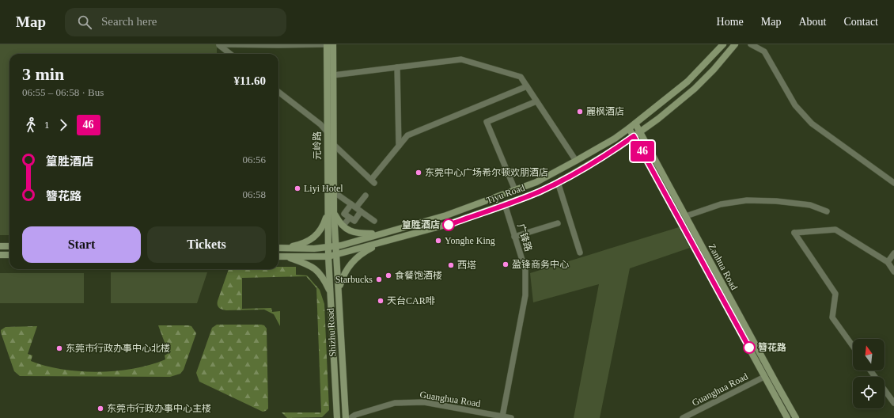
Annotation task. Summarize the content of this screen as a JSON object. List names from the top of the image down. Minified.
{"streets":{"street":["元岭路","Tiyu Road","广锋路","Zanhua Road","Shizhu Road","Guanghua Road"]},"crossings":[["元岭路","Tiyu Road"],["元岭路","Shizhu Road"],["Tiyu Road","广锋路"],["Tiyu Road","Zanhua Road"],["Tiyu Road","Shizhu Road"],["广锋路","Guanghua Road"],["Zanhua Road","Guanghua Road"]],"places":["麗枫酒店","东莞中心广场希尔顿欢朋酒店","Liyi Hotel","篁胜酒店","Yonghe King","盈锋商务中心","西塔","食餐饱酒楼","Starbucks","天台CAR啡","簪花路","东莞市行政办事中心北楼","东莞市行政办事中心主楼"],"lines":["bus line 46"],"north":"top","page":{"header":"Map","search":"Search here","nav":["Home","Map","About","Contact"],"on_map":"46","heading":["3 min","06:55 – 06:58 · Bus","¥11.60"],"legs":["1","46"],"list":[{"name":"篁胜酒店","value":"06:56"},{"name":"簪花路","value":"06:58"}],"buttons":["Start","Tickets"]}}
